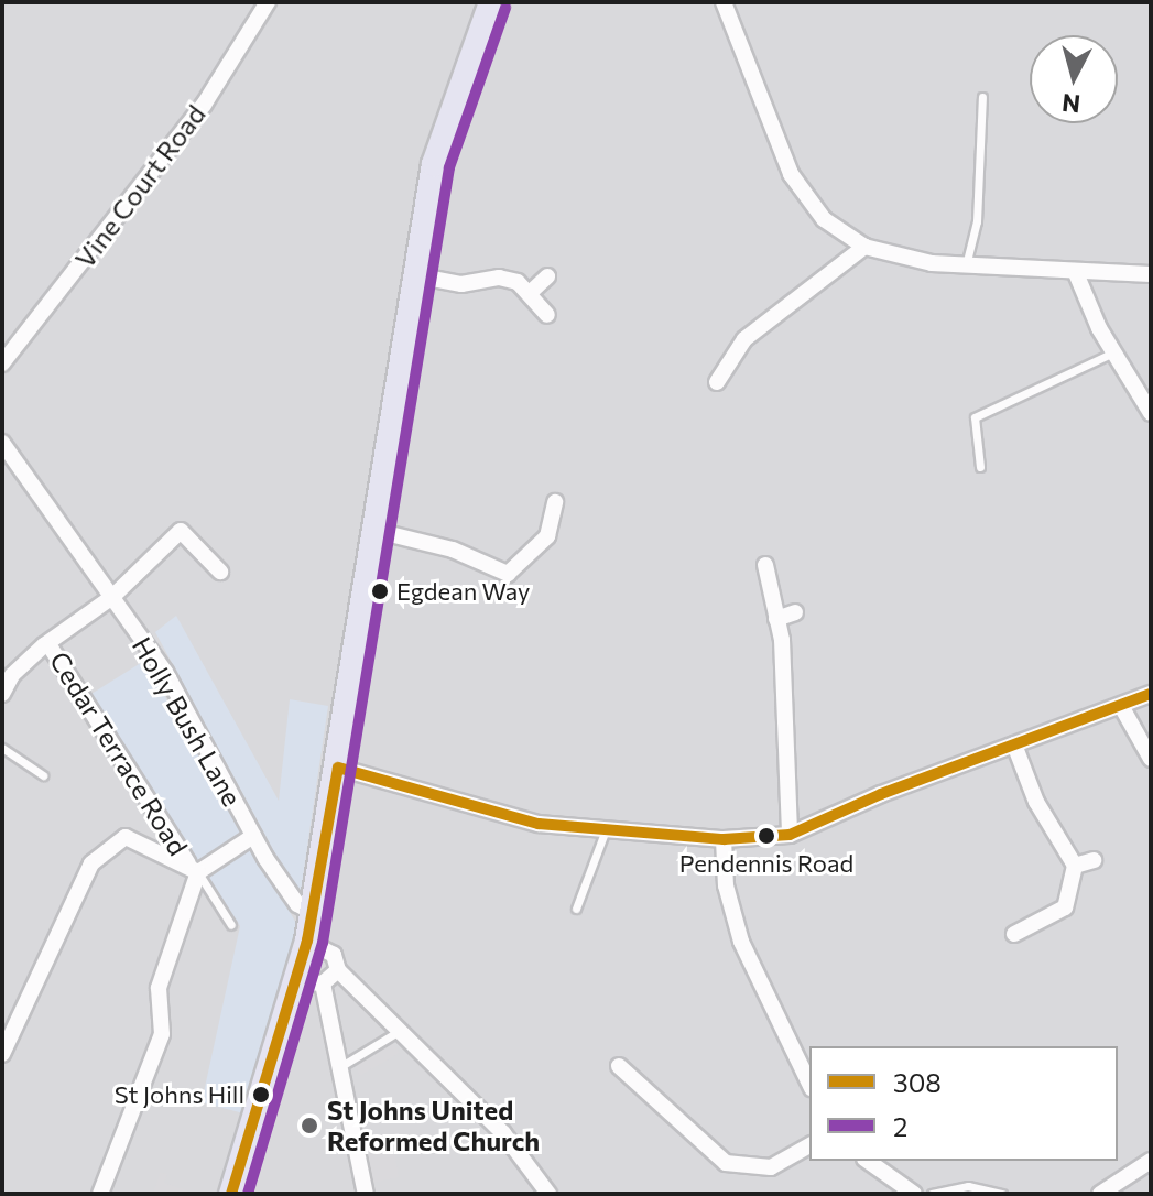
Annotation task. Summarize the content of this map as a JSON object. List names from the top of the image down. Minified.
{"streets":{"street":["Vine Court Road","Holly Bush Lane","Cedar Terrace Road"]},"places":["Egdean Way","Pendennis Road","St Johns Hill","St Johns United Reformed Church"],"lines":["transit line 2","transit line 308"],"legend":["308","2"],"north":"bottom"}
